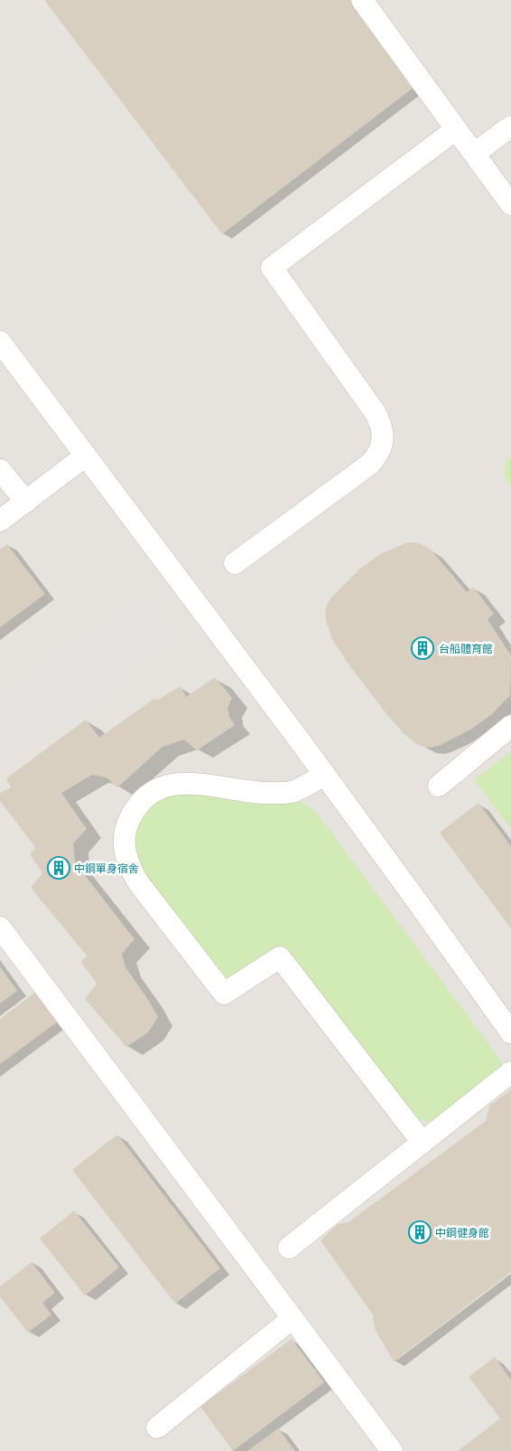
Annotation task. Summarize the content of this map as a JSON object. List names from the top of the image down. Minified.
{"places":{"building":["台船體育館","中鋼單身宿舍","中鋼健身館"]}}
